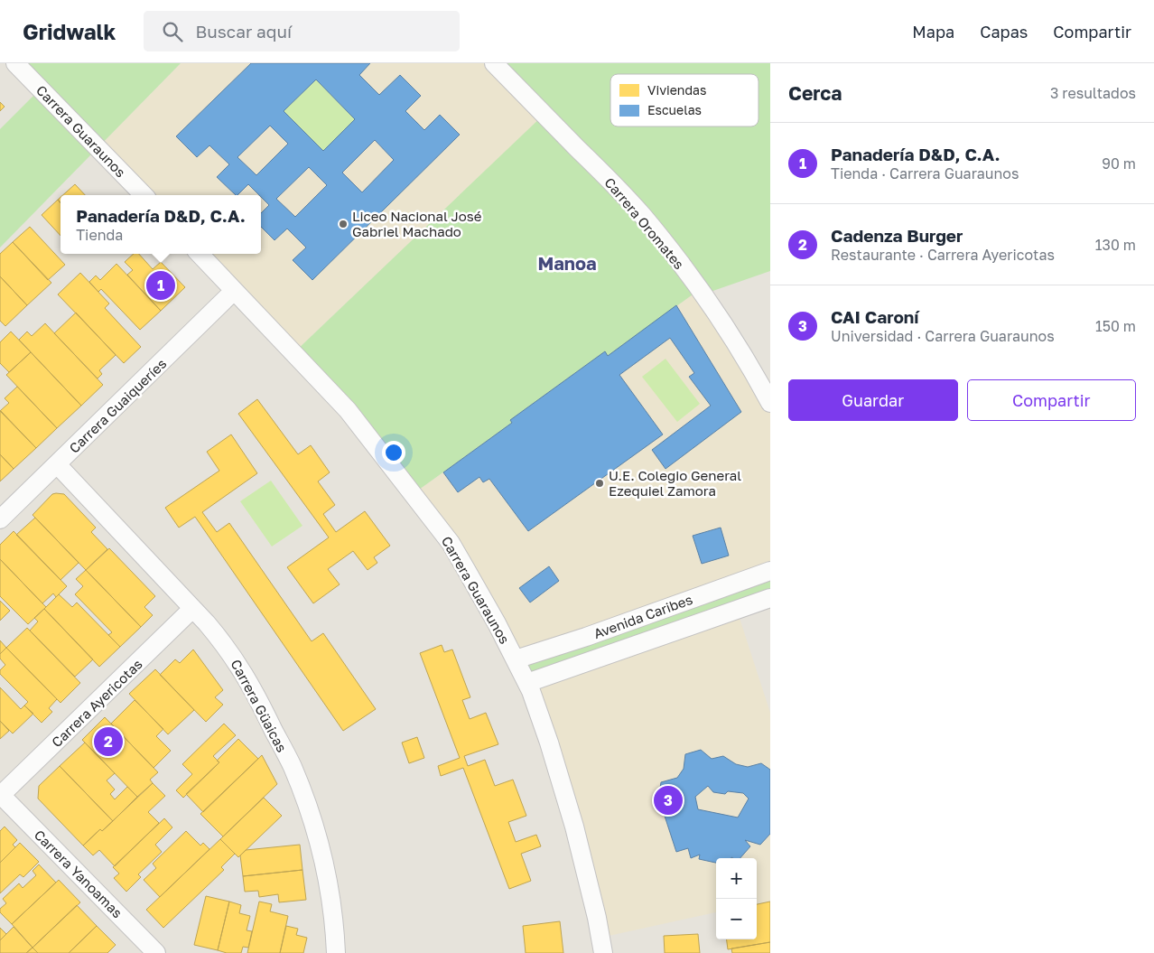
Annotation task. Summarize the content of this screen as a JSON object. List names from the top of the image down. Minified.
{"streets":{"street":["Carrera Guaraunos","Carrera Oromates","Carrera Guaiqueríes","Avenida Caribes","Carrera Ayericotas","Carrera Güaicas","Carrera Yanoamas"]},"crossings":[["Carrera Guaraunos","Carrera Guaiqueríes"],["Carrera Guaraunos","Avenida Caribes"],["Carrera Guaiqueríes","Carrera Güaicas"],["Carrera Ayericotas","Carrera Güaicas"],["Carrera Ayericotas","Carrera Yanoamas"]],"districts":["Manoa"],"places":["Liceo Nacional José Gabriel Machado","U.E. Colegio General Ezequiel Zamora"],"legend":["Viviendas","Escuelas"],"page":{"header":"Gridwalk","search":"Buscar aquí","nav":["Mapa","Capas","Compartir"],"heading":["Cerca","3 resultados"],"list":[{"mark":"1","name":"Panadería D&D, C.A.","note":"Tienda · Carrera Guaraunos","value":"90 m"},{"mark":"2","name":"Cadenza Burger","note":"Restaurante · Carrera Ayericotas","value":"130 m"},{"mark":"3","name":"CAI Caroní","note":"Universidad · Carrera Guaraunos","value":"150 m"}],"popup":["Panadería D&D, C.A.","Tienda"],"pins":["1","2","3"],"buttons":["Guardar","Compartir"],"map_buttons":["+","−"]}}
